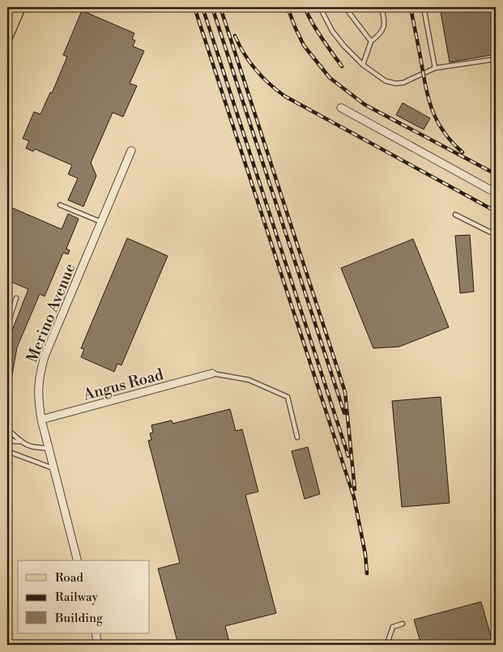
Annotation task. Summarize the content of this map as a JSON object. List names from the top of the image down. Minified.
{"streets":{"street":["Merino Avenue","Angus Road"]},"crossings":[["Merino Avenue","Angus Road"]],"legend":["Road","Railway","Building"]}
